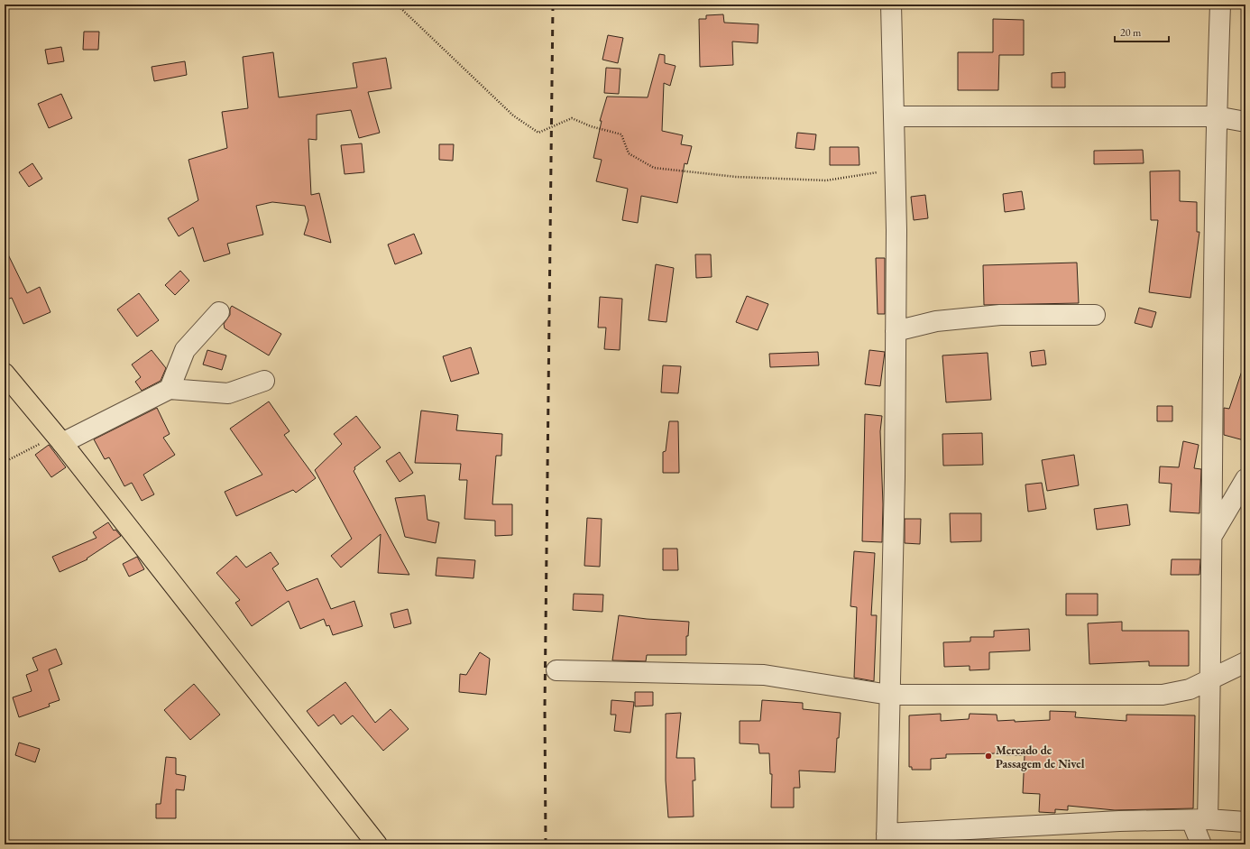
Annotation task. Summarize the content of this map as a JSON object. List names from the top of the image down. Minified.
{"places":["Mercado de Passagem de Nivel"],"scale_bar":"20 m"}
